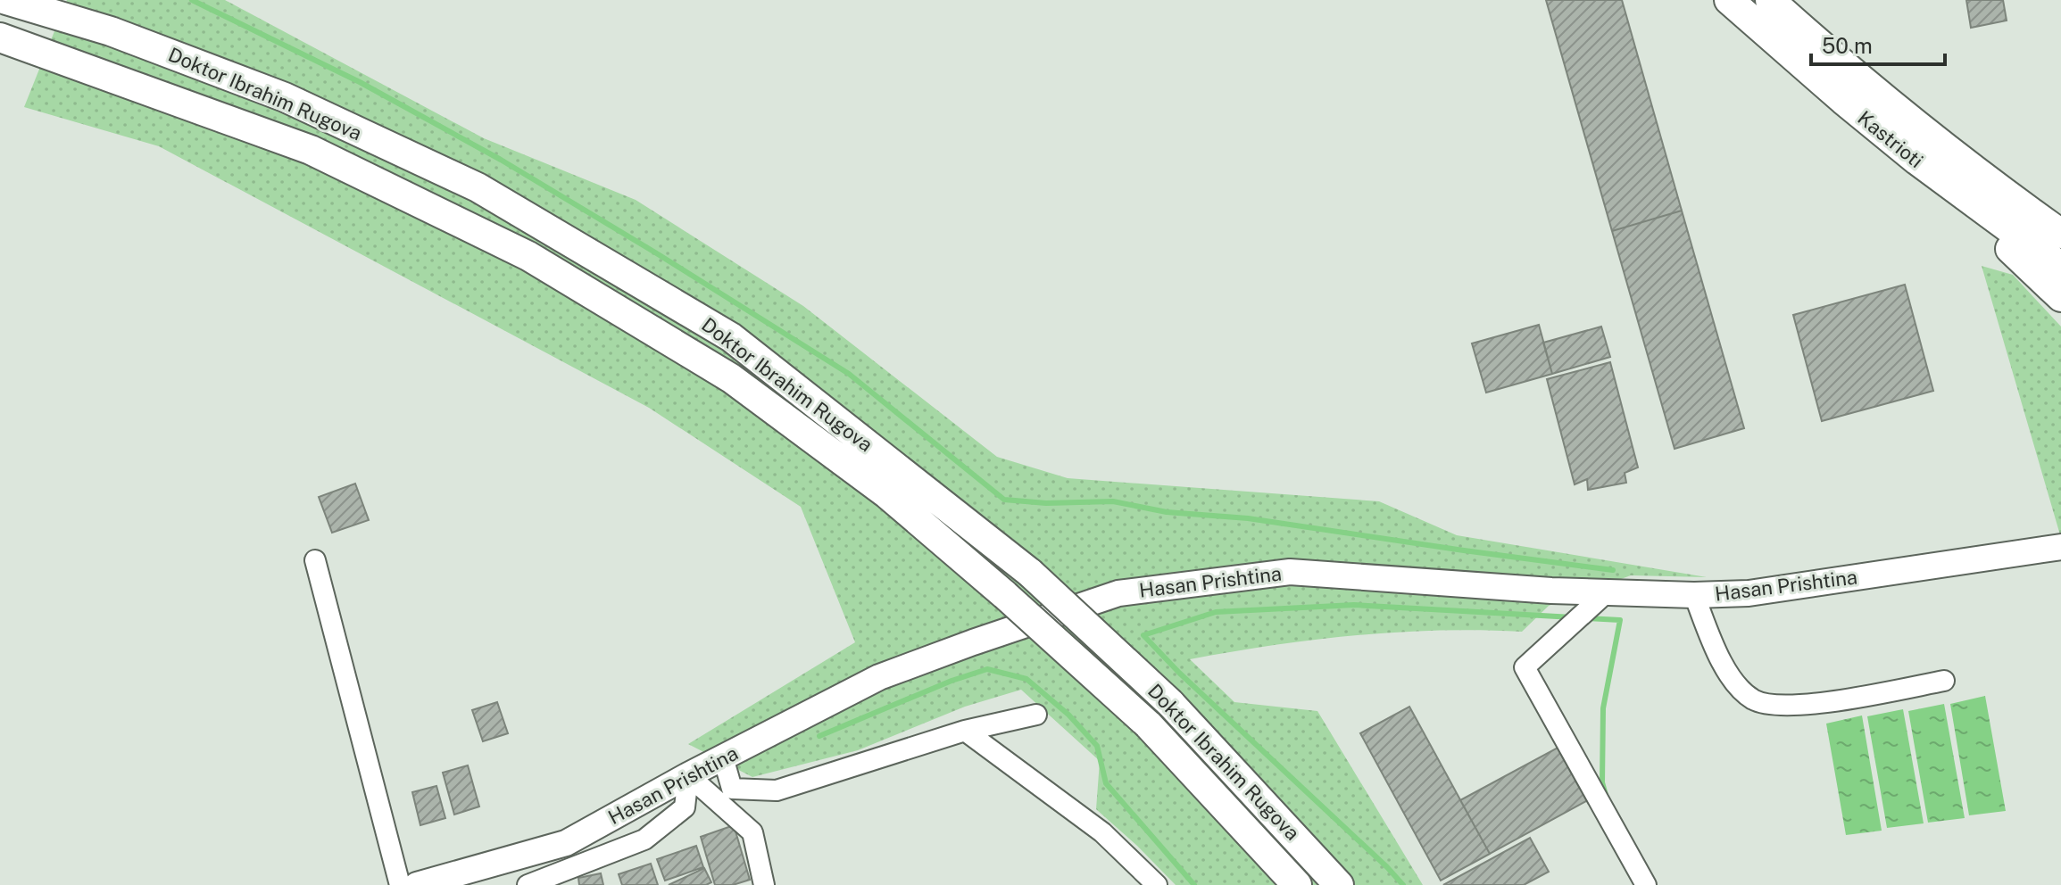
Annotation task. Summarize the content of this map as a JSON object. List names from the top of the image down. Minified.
{"streets":{"highway":["Doktor Ibrahim Rugova","Kastrioti"],"main road":["Hasan Prishtina"]},"scale_bar":"50 m"}
